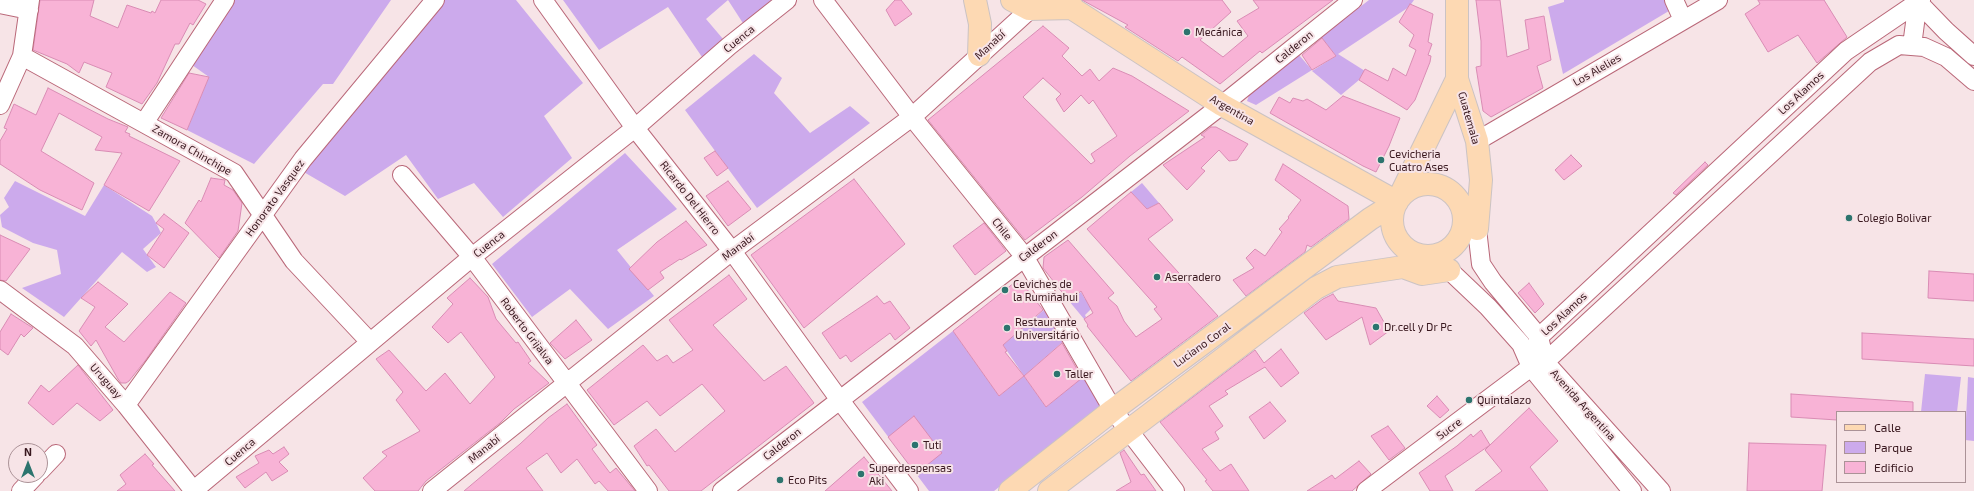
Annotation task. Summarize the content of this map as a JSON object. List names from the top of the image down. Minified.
{"streets":{"main road":["Argentina","Guatemala","Luciano Coral"],"street":["Cuenca","Manabí","Calderon","Los Alelies","Los Alamos","Zamora Chinchipe","Honorato Vasquez","Ricardo Del Hierro","Chile","Roberto Grijalva","Uruguay","Avenida Argentina","Sucre"]},"crossings":[["Cuenca","Zamora Chinchipe"],["Cuenca","Ricardo Del Hierro"],["Cuenca","Roberto Grijalva"],["Cuenca","Uruguay"],["Manabí","Ricardo Del Hierro"],["Manabí","Chile"],["Manabí","Roberto Grijalva"],["Calderon","Argentina"],["Calderon","Ricardo Del Hierro"],["Calderon","Chile"],["Los Alelies","Guatemala"],["Los Alamos","Avenida Argentina"],["Los Alamos","Sucre"],["Argentina","Guatemala"],["Argentina","Luciano Coral"],["Guatemala","Luciano Coral"],["Zamora Chinchipe","Honorato Vasquez"],["Honorato Vasquez","Uruguay"],["Chile","Luciano Coral"],["Luciano Coral","Avenida Argentina"],["Avenida Argentina","Sucre"]],"places":["Mecánica","Cevicheria Cuatro Ases","Colegio Bolivar","Aserradero","Ceviches de la Rumiñahui","Dr.cell y Dr Pc","Restaurante Universitário","Taller","Quintalazo","Tuti","Superdespensas Aki","Eco Pits"],"legend":["Calle","Parque","Edificio"],"north":"top"}
